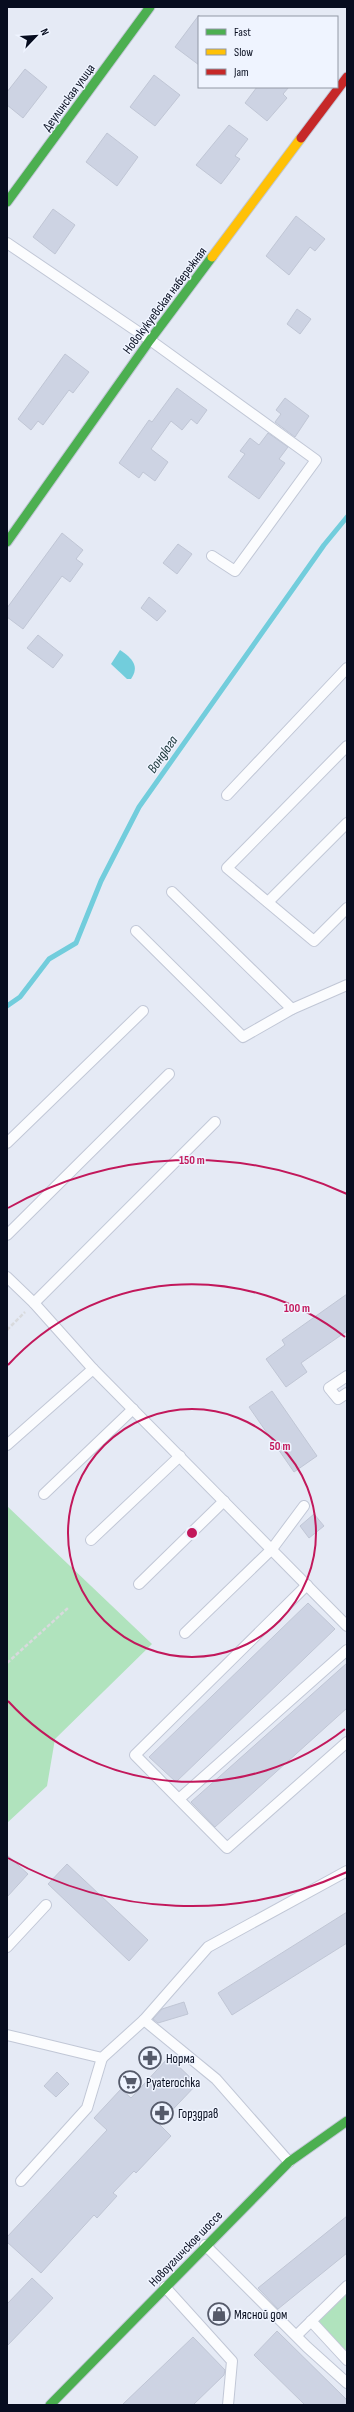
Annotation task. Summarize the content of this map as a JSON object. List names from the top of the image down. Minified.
{"streets":{"street":["Деулинская улица","Новокукуевская набережная","Новоугличское шоссе"]},"water":["Вондюга"],"places":{"pharmacy":["Норма","Горздрав"],"supermarket":["Pyaterochka"],"shop":["Мясной дом"]},"legend":["Fast","Slow","Jam"],"north":"top right","rings":["150 m","100 m","50 m"]}
